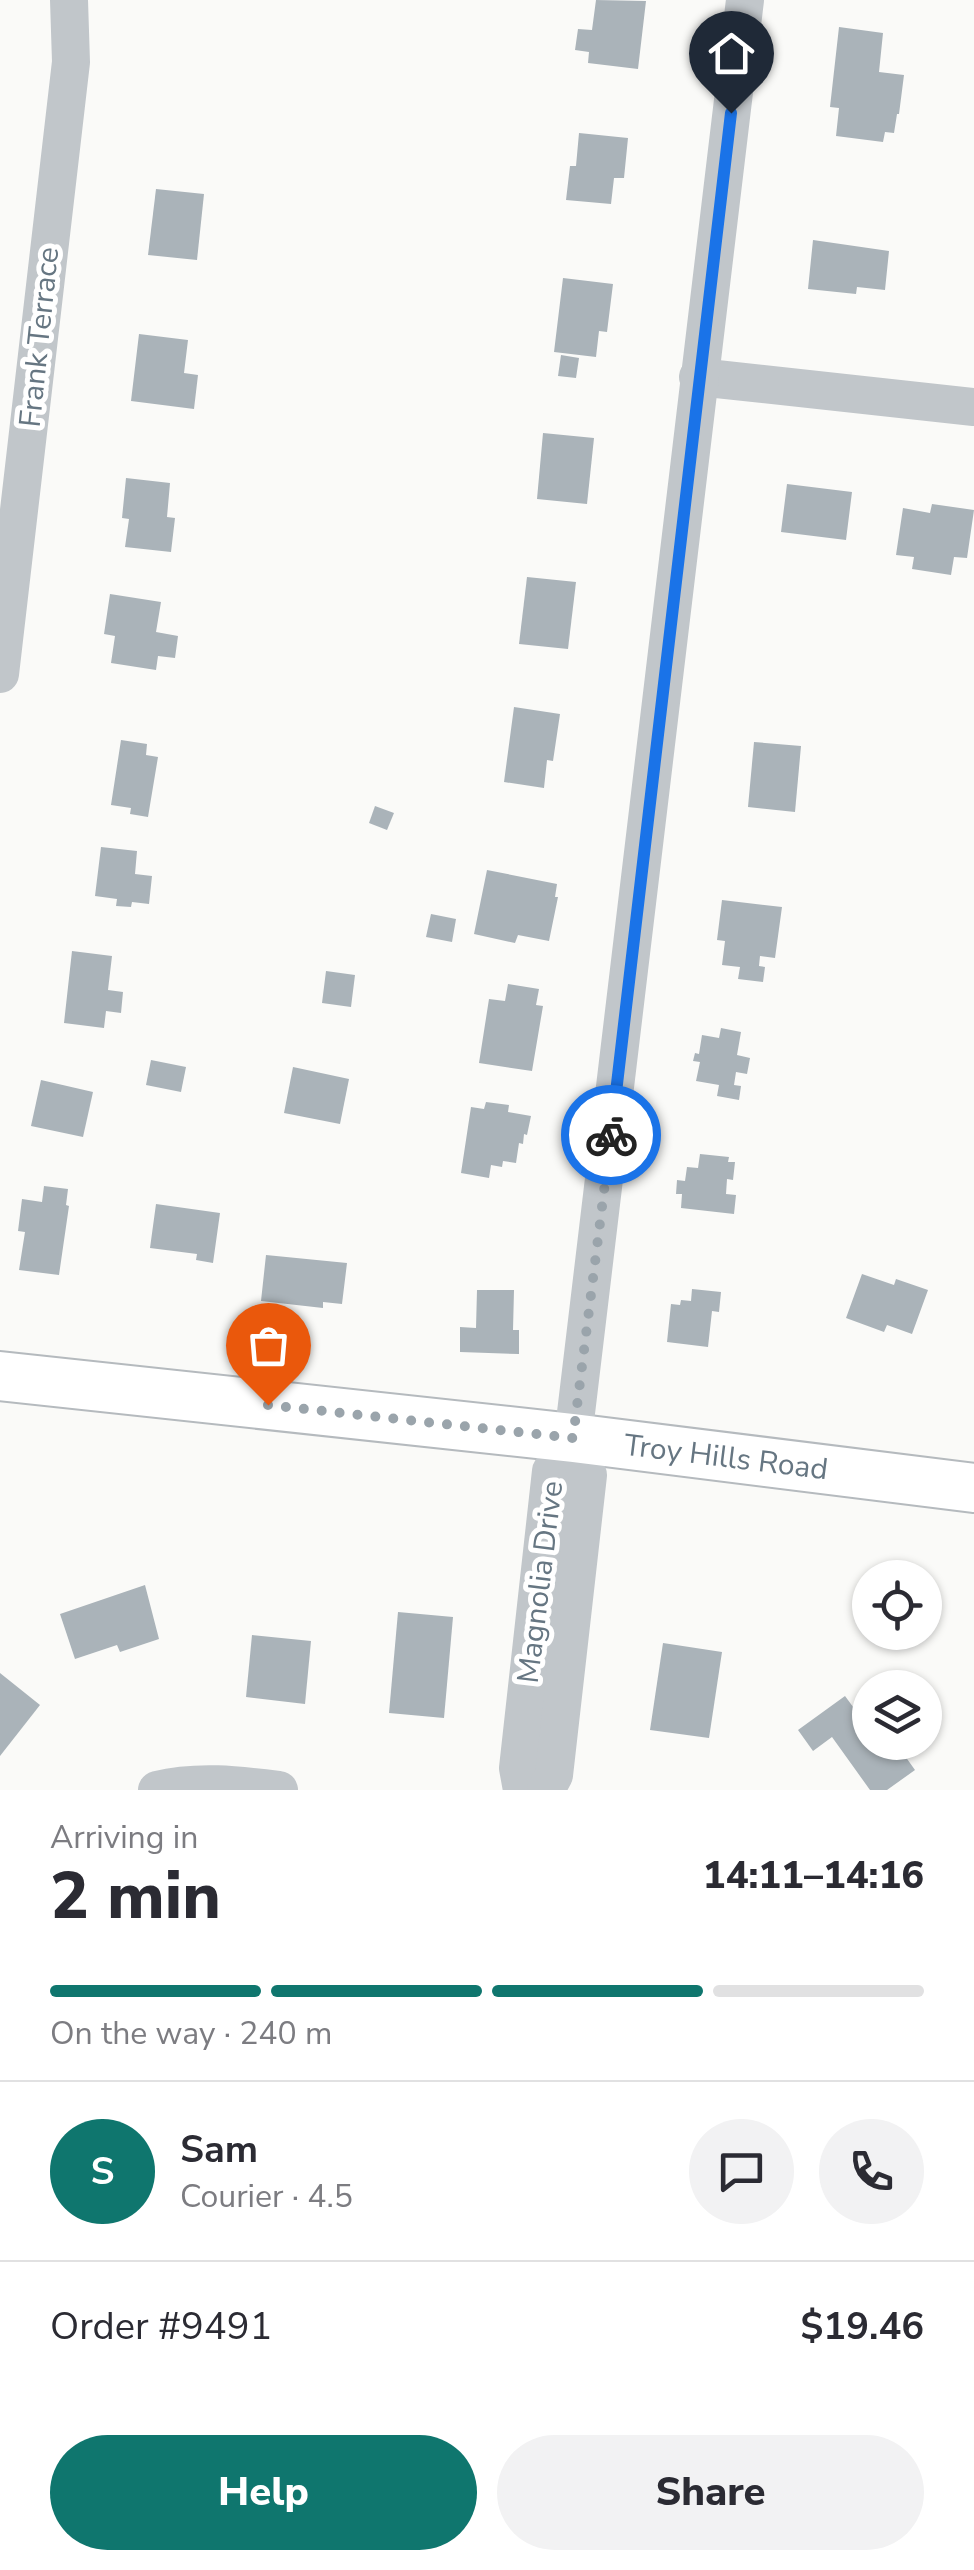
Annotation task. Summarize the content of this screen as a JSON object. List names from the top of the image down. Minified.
{"streets":{"main road":["Troy Hills Road"],"street":["Frank Terrace","Magnolia Drive"]},"crossings":[["Troy Hills Road","Magnolia Drive"]],"page":{"heading":["2 min","Arriving in","14:11–14:16"],"panel":["Sam","Courier · 4.5","Order #9491","$19.46"],"bar":"On the way · 240 m","round":"S","buttons":["Help","Share"]}}
